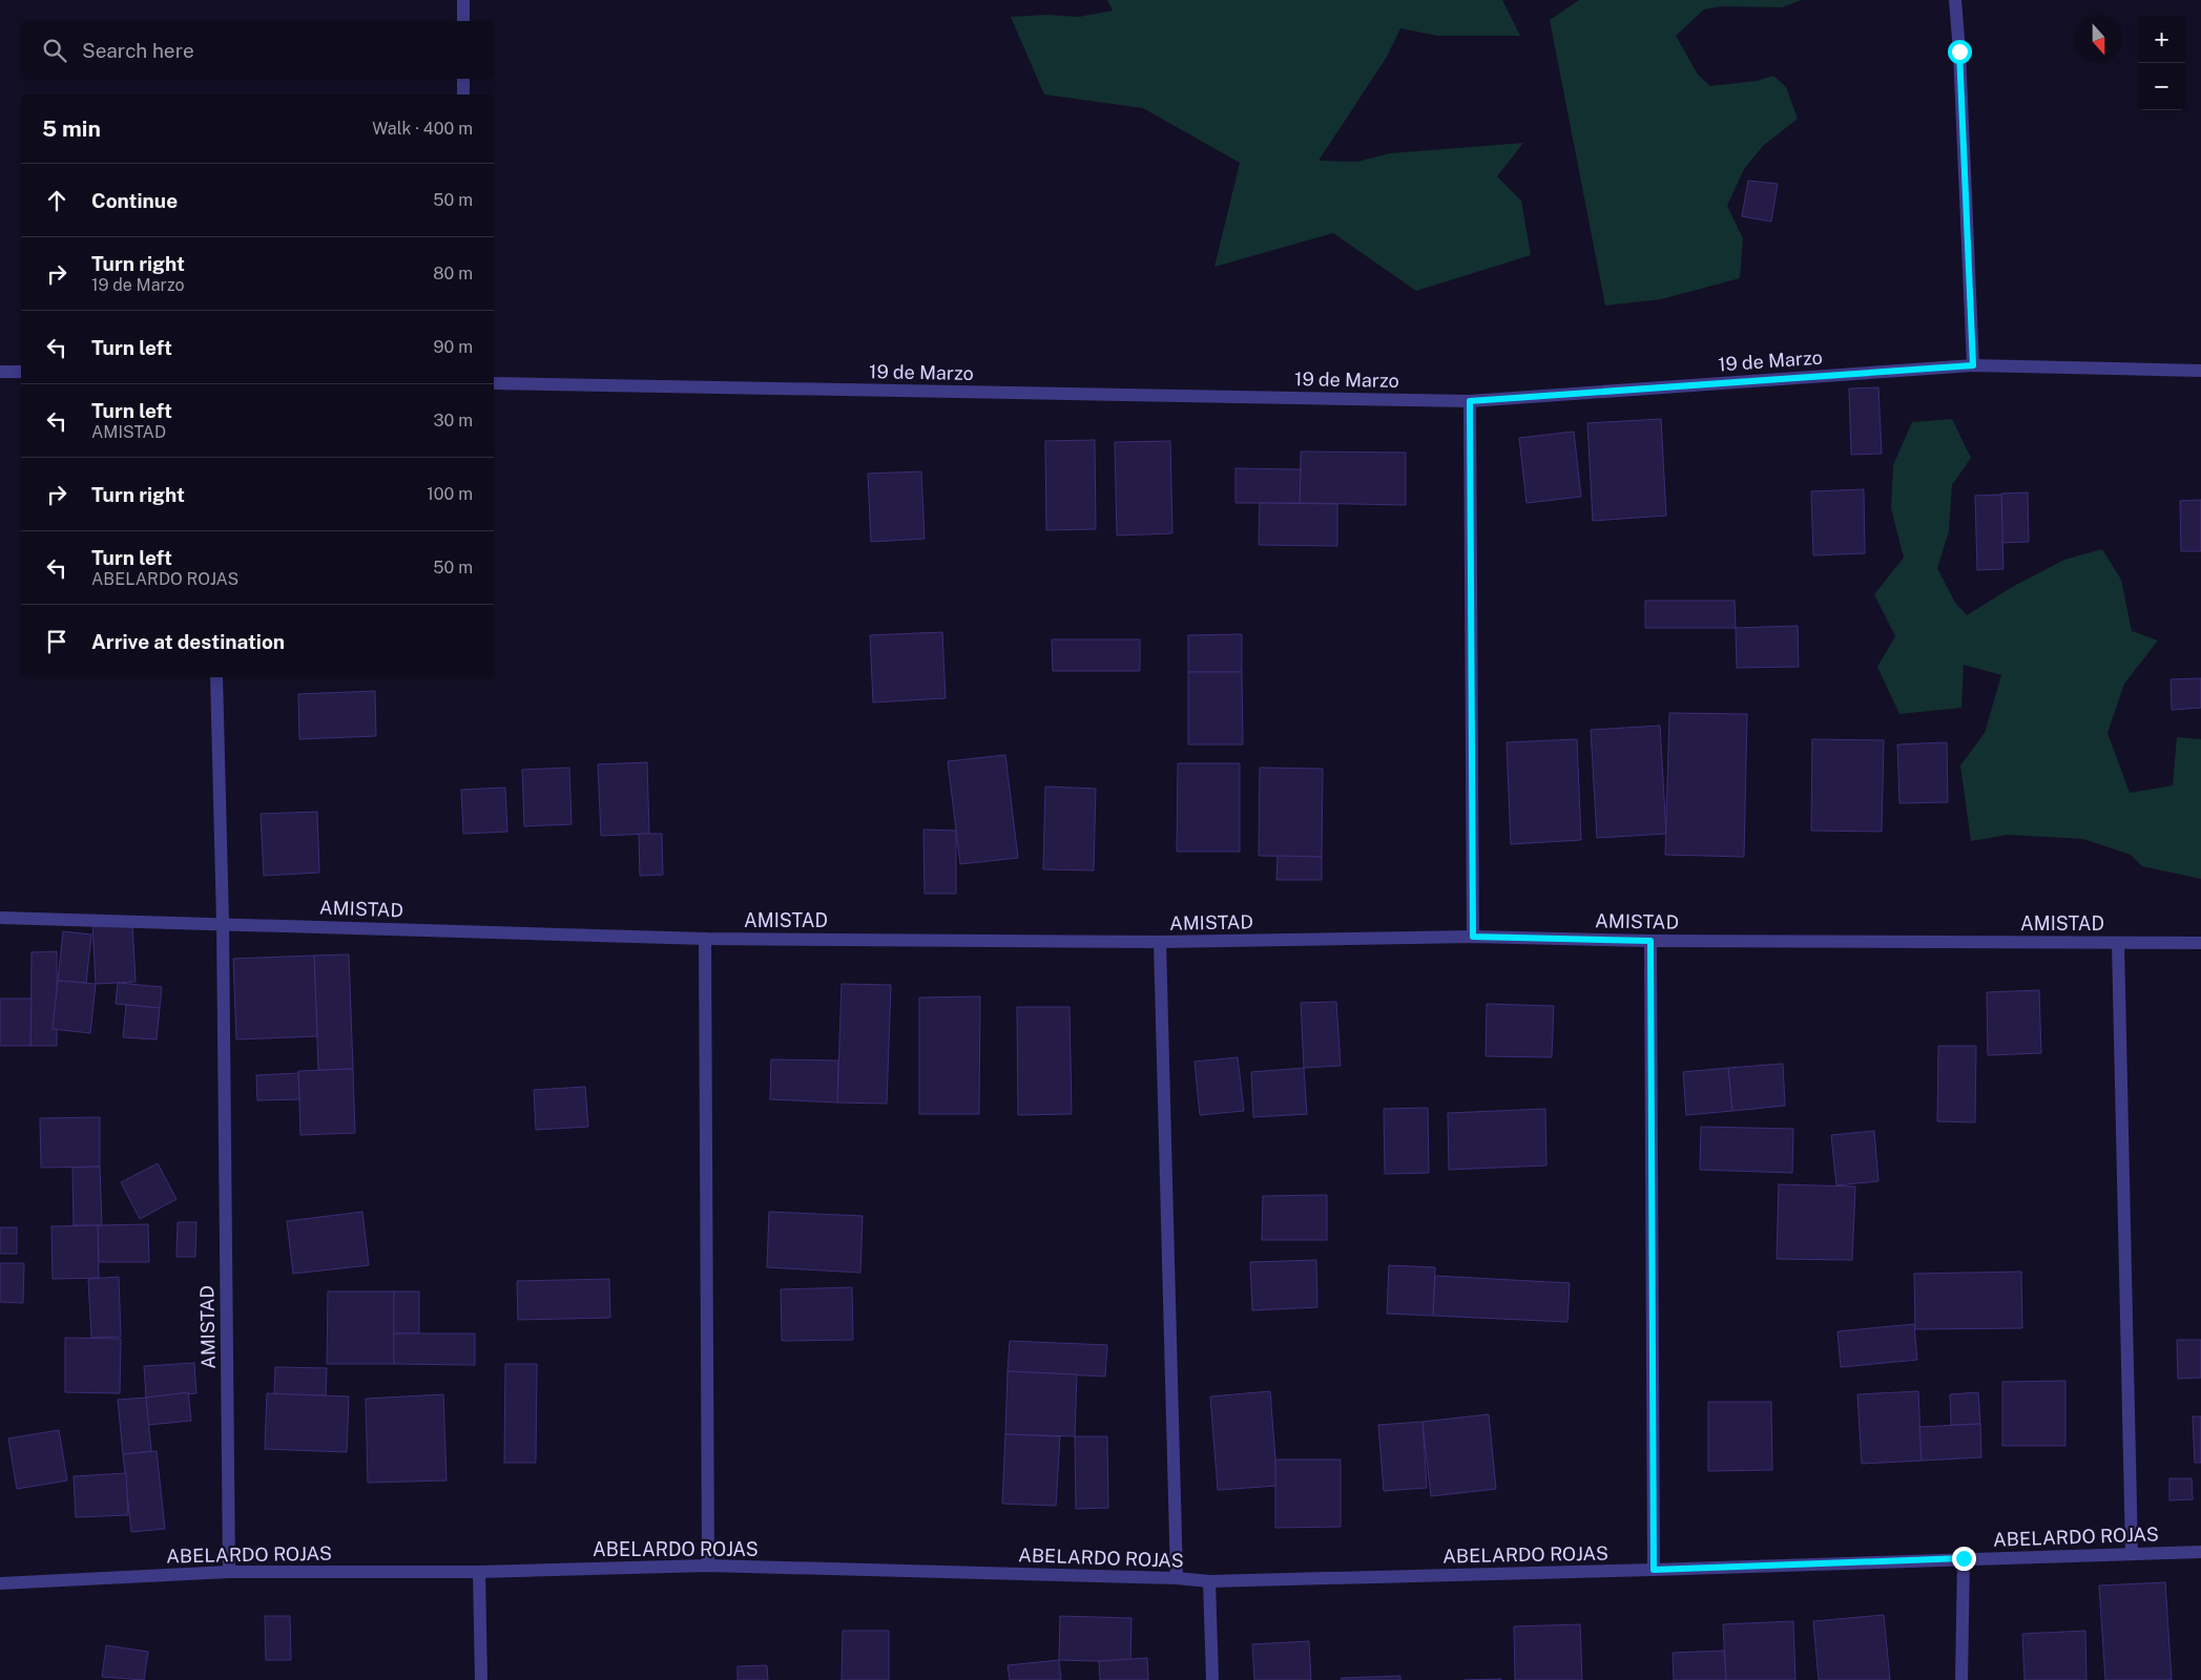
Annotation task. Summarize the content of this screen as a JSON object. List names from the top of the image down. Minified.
{"streets":{"street":["19 de Marzo","AMISTAD","ABELARDO ROJAS"]},"crossings":[["AMISTAD","ABELARDO ROJAS"]],"north":"bottom","page":{"map_buttons":["+","−"],"search":"Search here","heading":["5 min","Walk · 400 m"],"list":[["Continue","50 m"],["Turn right","19 de Marzo","80 m"],["Turn left","90 m"],["Turn left","AMISTAD","30 m"],["Turn right","100 m"],["Turn left","ABELARDO ROJAS","50 m"],"Arrive at destination"]}}
